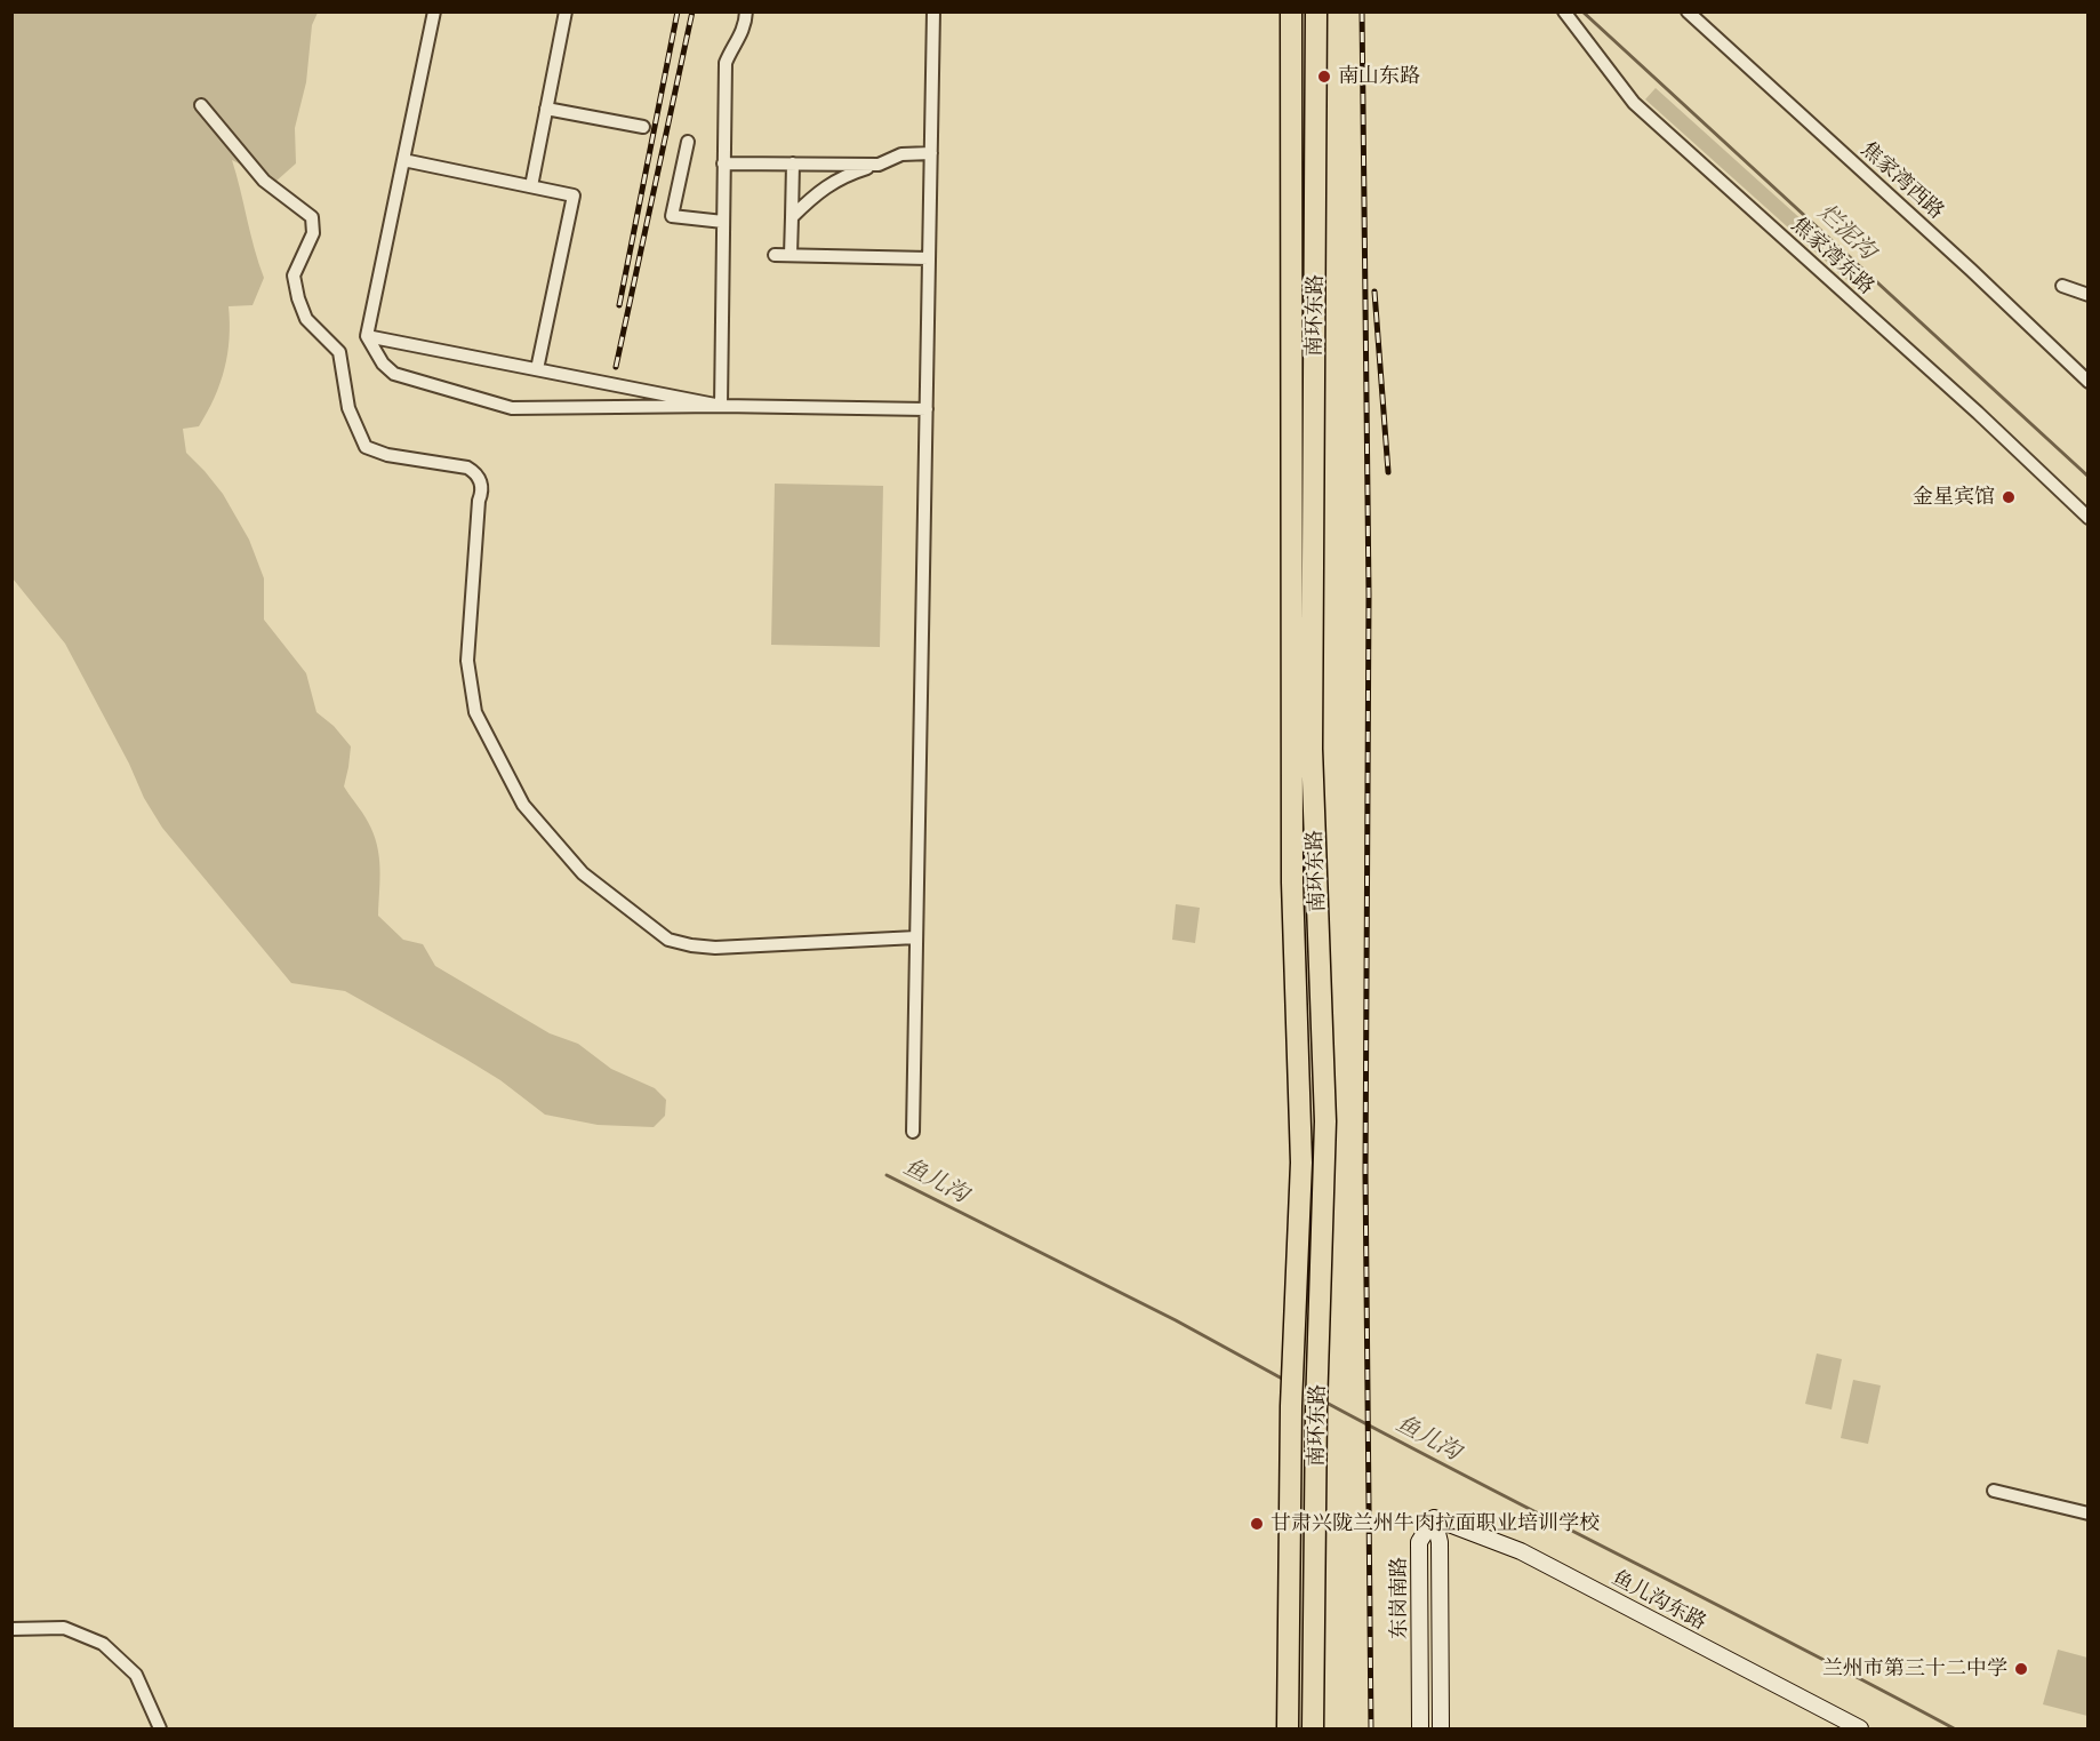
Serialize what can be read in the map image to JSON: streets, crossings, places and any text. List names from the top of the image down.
{
  "streets": {
    "highway": ["南环东路"],
    "street": [
      "焦家湾西路",
      "焦家湾东路",
      "东岗南路",
      "鱼儿沟东路"
    ]
  },
  "crossings": [
    ["东岗南路", "鱼儿沟东路"]
  ],
  "water": ["烂泥沟", "鱼儿沟"],
  "places": [
    "南山东路",
    "金星宾馆",
    "甘肃兴陇兰州牛肉拉面职业培训学校",
    "兰州市第三十二中学"
  ]
}
